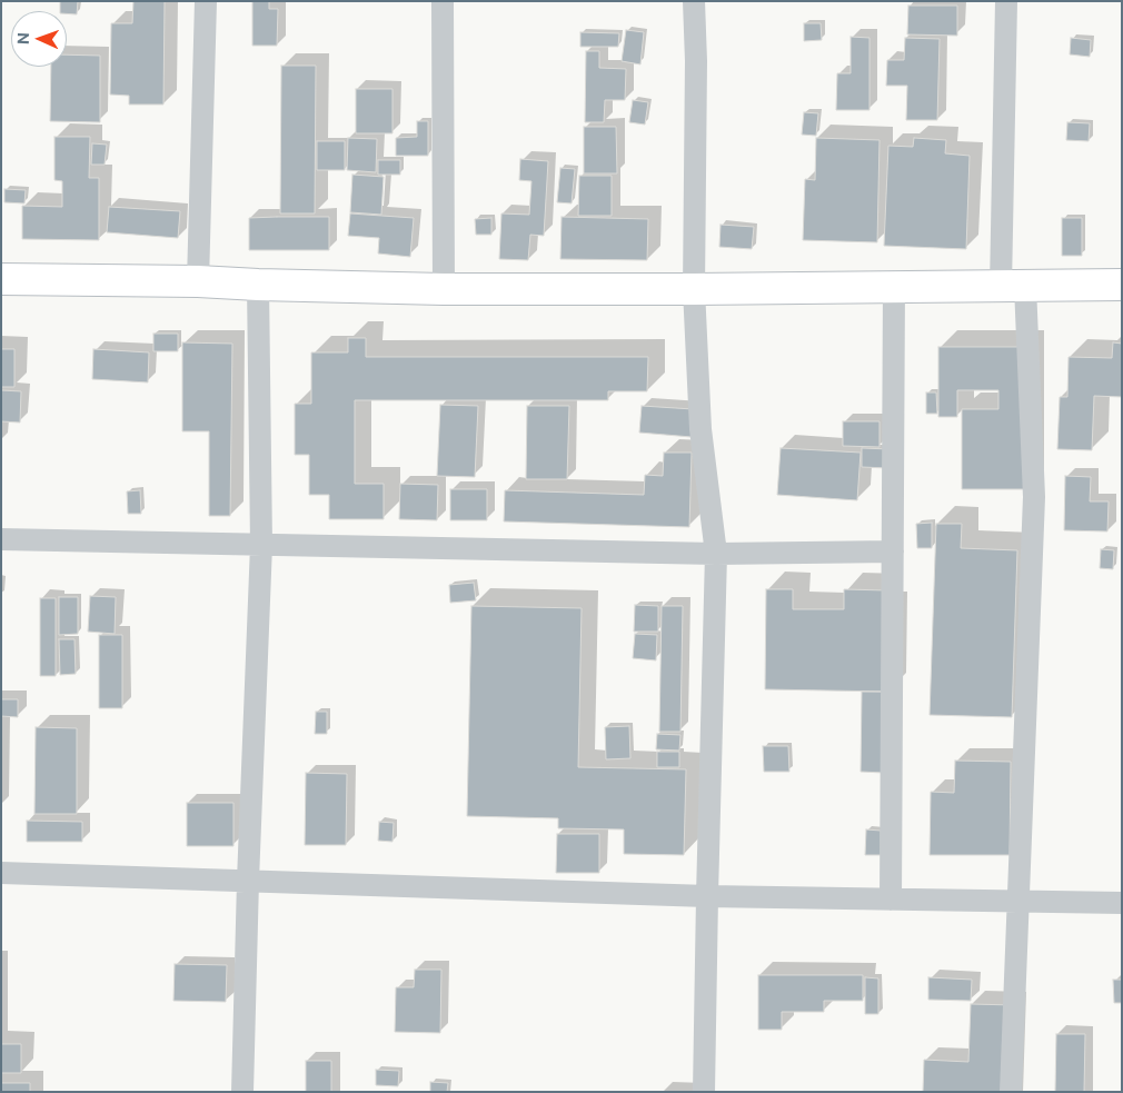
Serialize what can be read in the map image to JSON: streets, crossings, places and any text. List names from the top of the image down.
{
  "north": "left"
}
